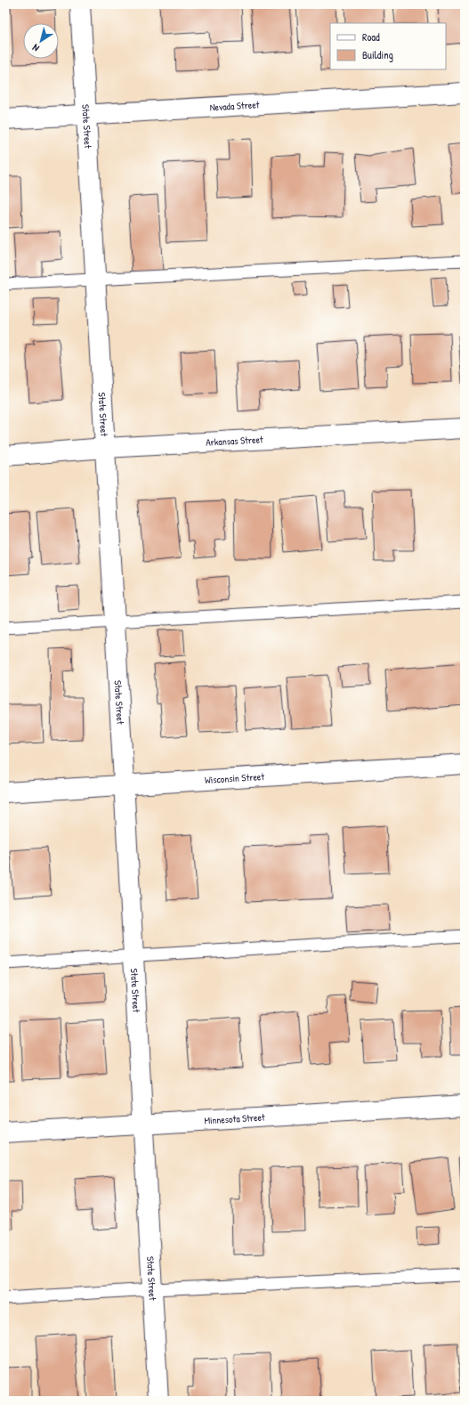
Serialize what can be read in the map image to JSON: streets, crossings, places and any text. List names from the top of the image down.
{
  "streets": {
    "street": [
      "Nevada Street",
      "State Street",
      "Arkansas Street",
      "Wisconsin Street",
      "Minnesota Street"
    ]
  },
  "crossings": [
    ["Nevada Street", "State Street"],
    ["State Street", "Arkansas Street"],
    ["State Street", "Wisconsin Street"],
    ["State Street", "Minnesota Street"]
  ],
  "legend": ["Road", "Building"],
  "north": "bottom left"
}
